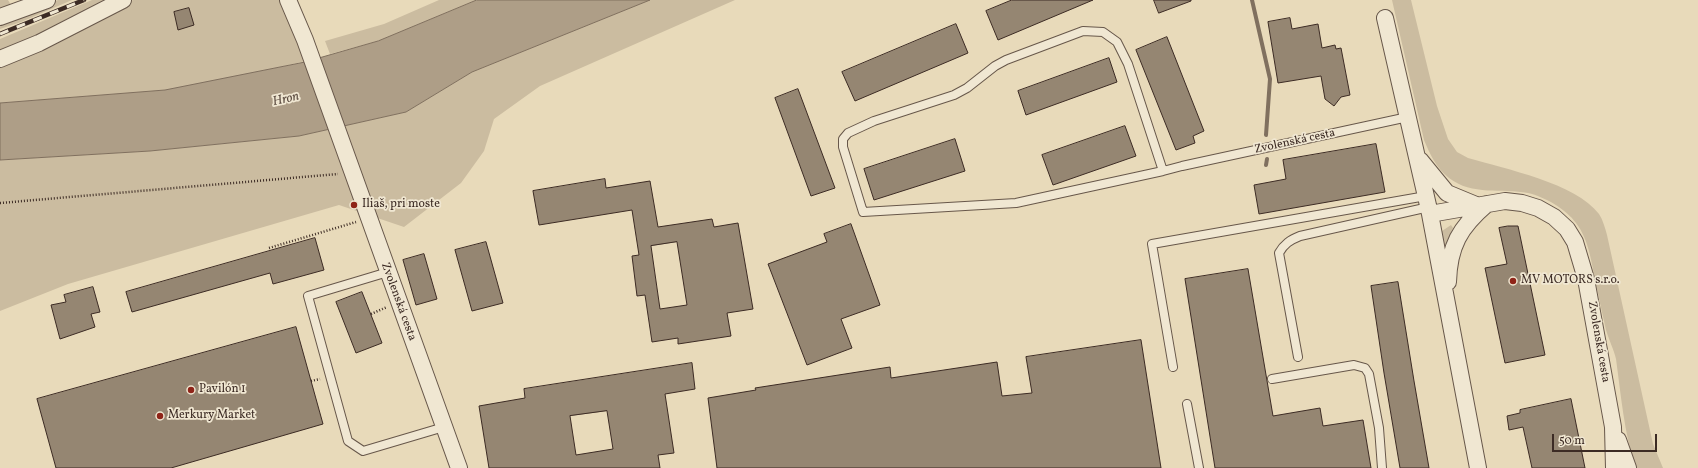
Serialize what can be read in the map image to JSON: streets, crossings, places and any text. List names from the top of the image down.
{
  "streets": {
    "street": ["Zvolenská cesta"]
  },
  "water": ["Hron"],
  "places": [
    "Iliaš, pri moste",
    "MV MOTORS s.r.o.",
    "Pavilón 1",
    "Merkury Market"
  ],
  "scale_bar": "50 m"
}
